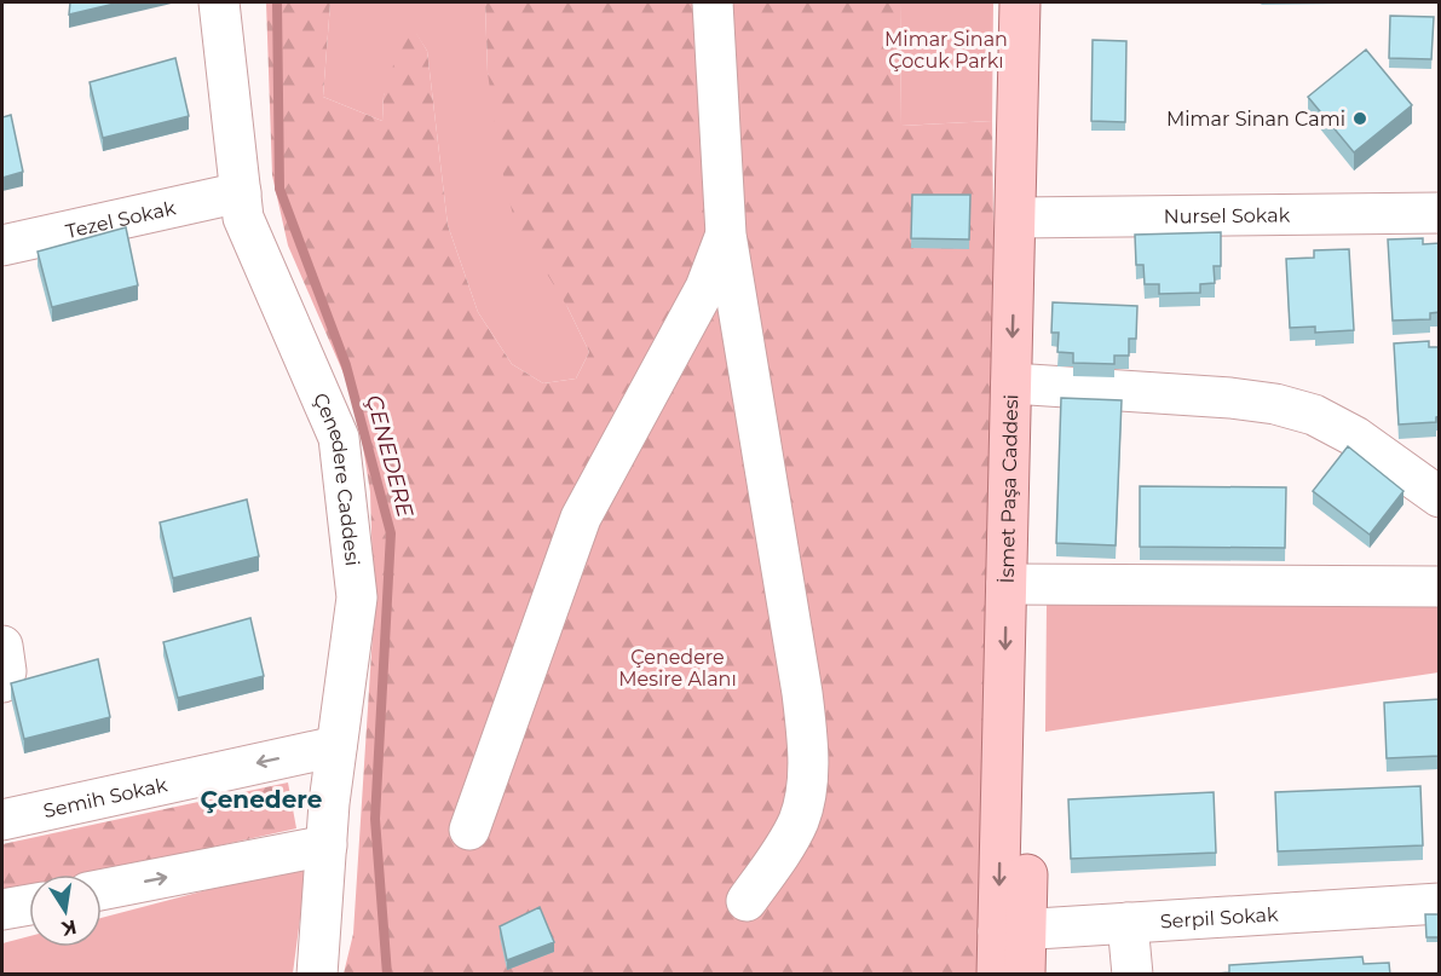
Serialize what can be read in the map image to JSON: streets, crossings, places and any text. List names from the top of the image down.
{
  "streets": {
    "main road": ["İsmet Paşa Caddesi"],
    "street": [
      "Nursel Sokak",
      "Tezel Sokak",
      "Çenedere Caddesi",
      "Semih Sokak",
      "Serpil Sokak"
    ]
  },
  "crossings": [
    ["Nursel Sokak", "İsmet Paşa Caddesi"],
    ["Tezel Sokak", "Çenedere Caddesi"],
    ["Çenedere Caddesi", "Semih Sokak"],
    ["İsmet Paşa Caddesi", "Serpil Sokak"]
  ],
  "districts": ["Çenedere"],
  "water": ["ÇENEDERE"],
  "parks": ["Mimar Sinan Çocuk Parkı", "Çenedere Mesire Alanı"],
  "places": ["Mimar Sinan Cami"],
  "north": "bottom"
}
